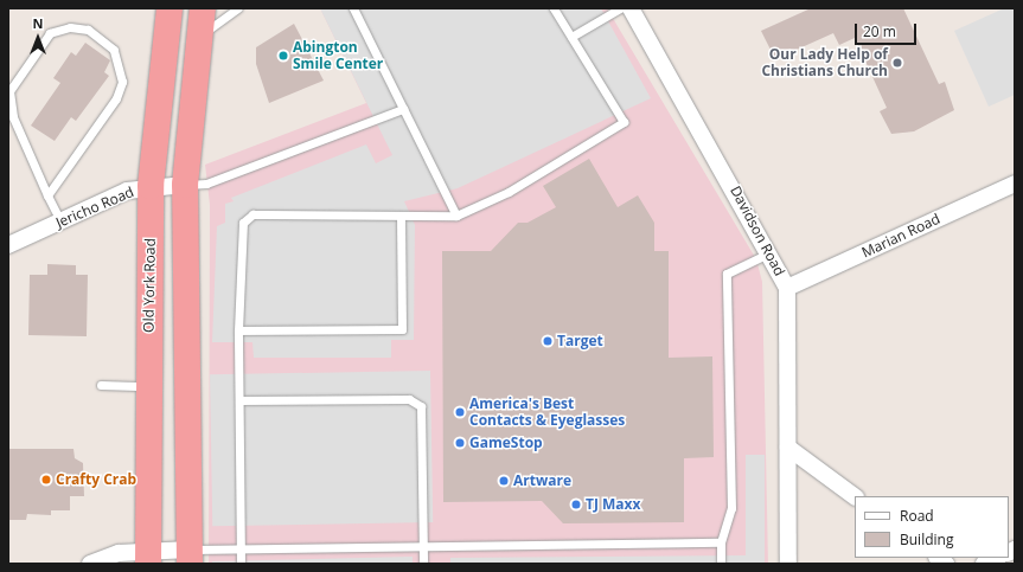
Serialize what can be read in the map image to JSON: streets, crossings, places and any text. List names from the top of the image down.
{
  "streets": {
    "highway": ["Old York Road"],
    "street": ["Jericho Road", "Davidson Road", "Marian Road"]
  },
  "crossings": [
    ["Jericho Road", "Old York Road"],
    ["Davidson Road", "Marian Road"]
  ],
  "places": [
    "Abington Smile Center",
    "Our Lady Help of Christians Church",
    "Target",
    "America's Best Contacts & Eyeglasses",
    "GameStop",
    "Crafty Crab",
    "Artware",
    "TJ Maxx"
  ],
  "legend": ["Road", "Building"],
  "scale_bar": "20 m",
  "north": "top"
}
